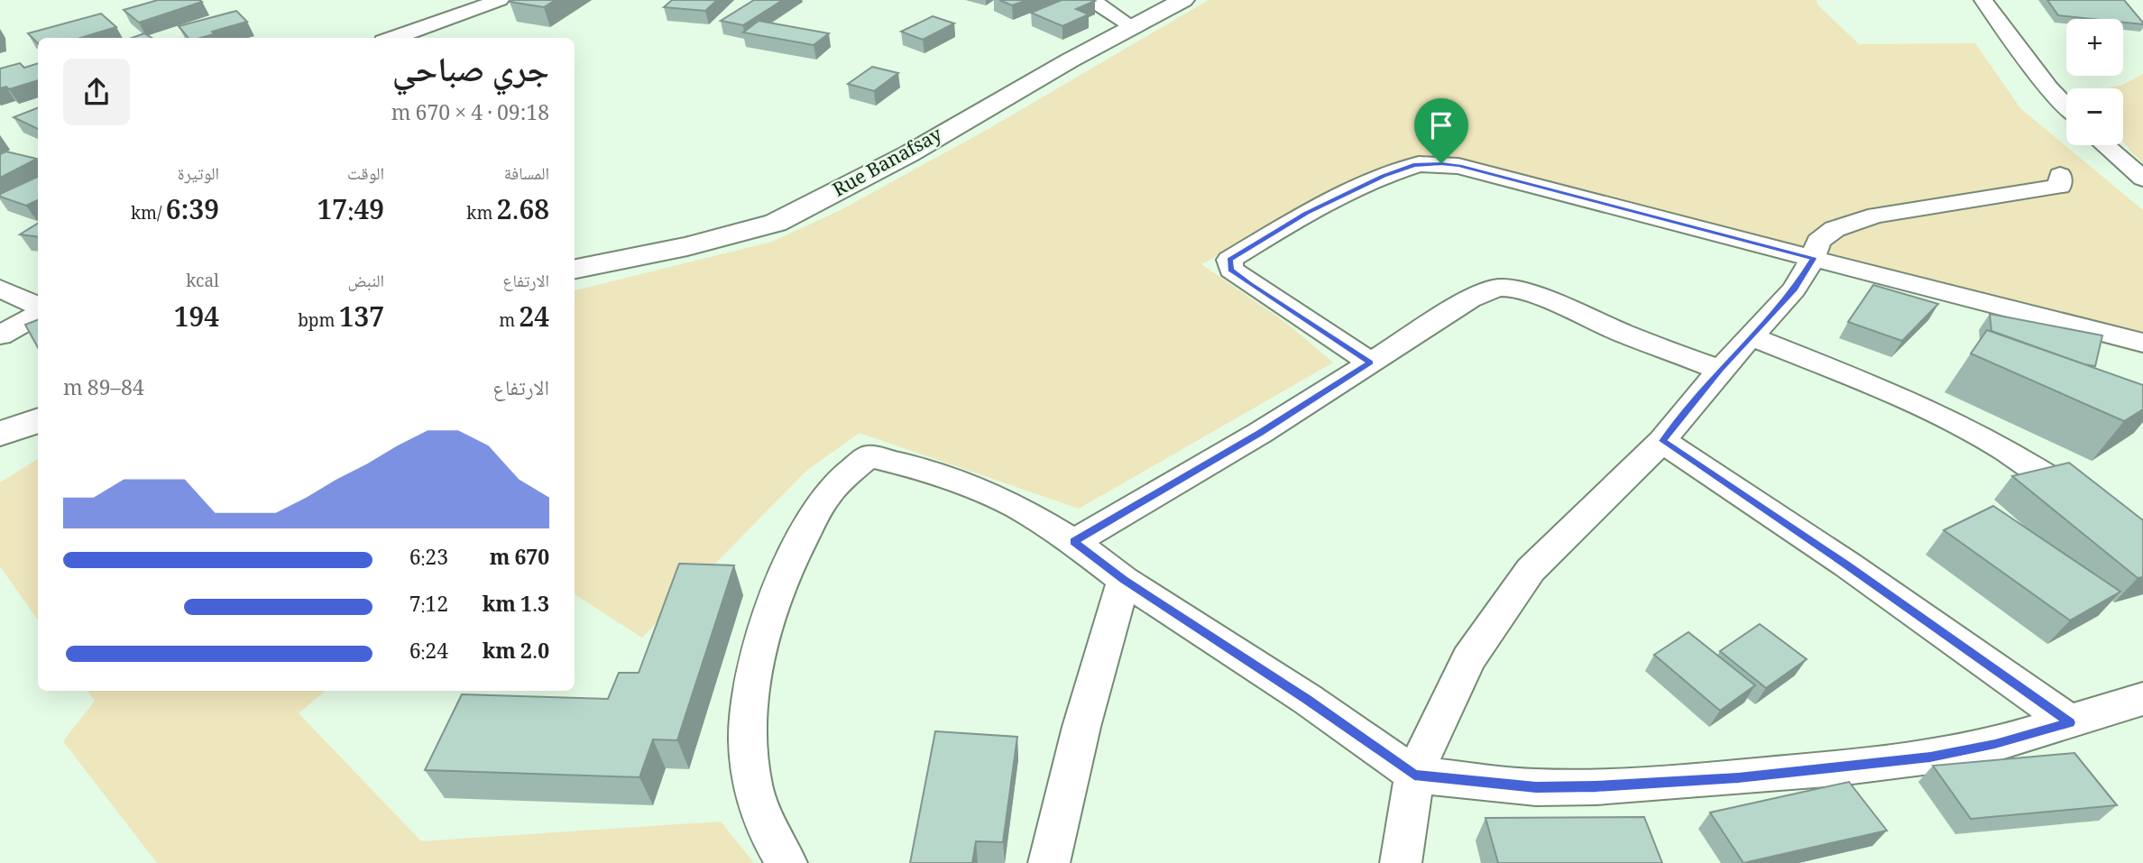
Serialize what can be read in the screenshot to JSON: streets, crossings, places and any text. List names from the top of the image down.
{
  "streets": {
    "main road": ["Rue Banafsay"]
  },
  "page": {
    "map_buttons": ["+", "−"],
    "heading": ["جري صباحي", "09:18 · 4 × 670 m"],
    "stats": [
      ["المسافة", "2.68 km"],
      ["الوقت", "17:49"],
      ["الوتيرة", "6:39 /km"],
      ["الارتفاع", "24 m"],
      ["النبض", "137 bpm"],
      ["kcal", "194"]
    ],
    "chart": ["الارتفاع", "84–89 m"],
    "list": [
      {
        "name": "670 m",
        "note": "6:23"
      },
      {
        "name": "1.3 km",
        "note": "7:12"
      },
      {
        "name": "2.0 km",
        "note": "6:24"
      }
    ]
  }
}
